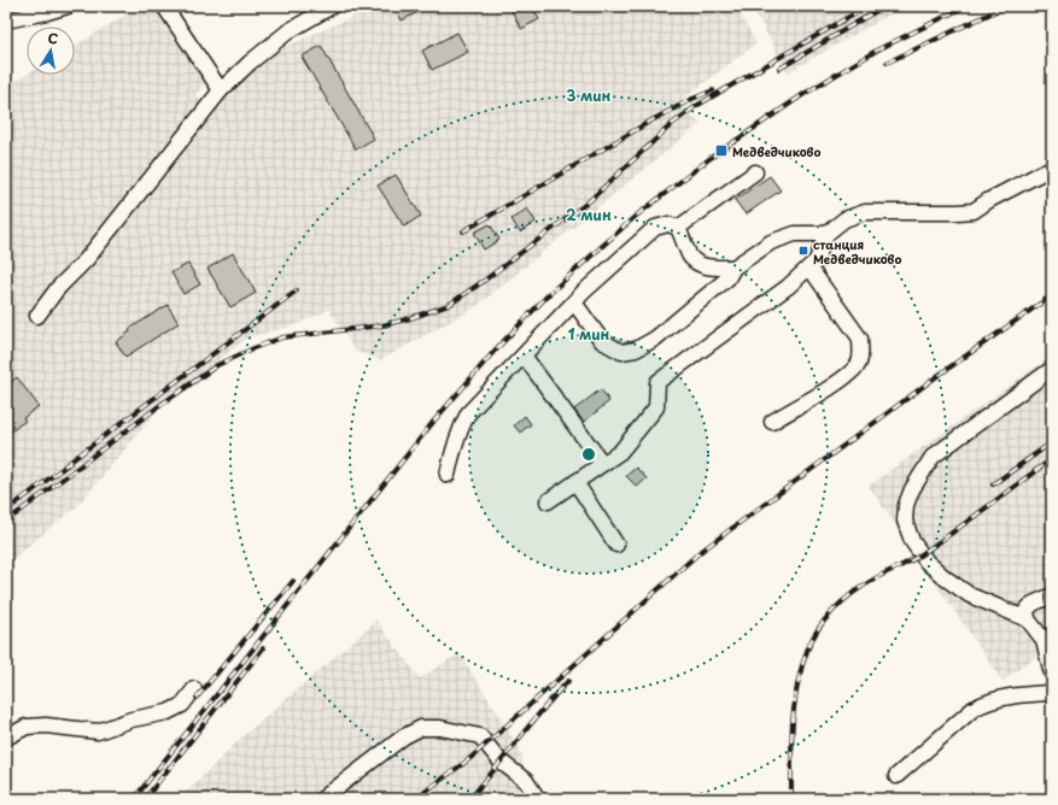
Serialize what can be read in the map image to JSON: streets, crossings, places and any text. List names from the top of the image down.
{
  "places": {
    "transit": ["Медведчиково", "станция Медведчиково"]
  },
  "north": "top",
  "rings": ["3 мин", "2 мин", "1 мин"]
}
